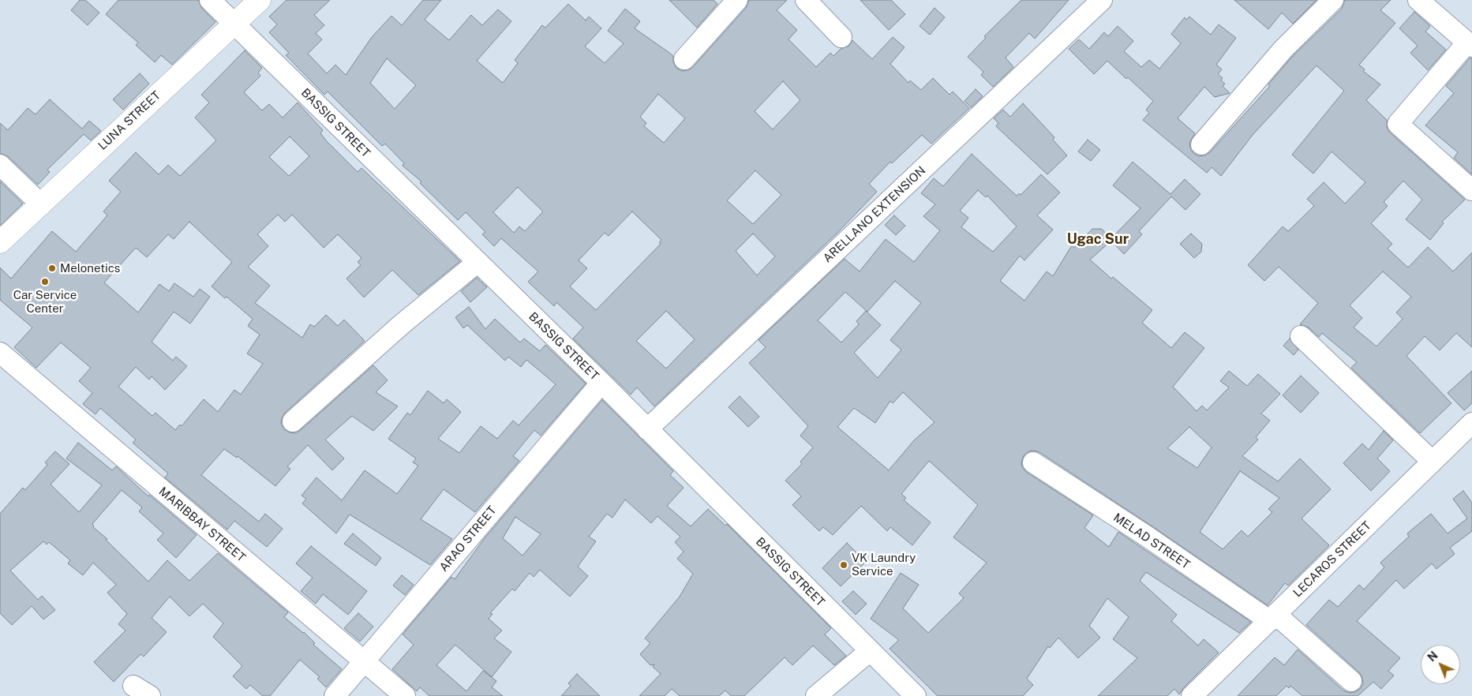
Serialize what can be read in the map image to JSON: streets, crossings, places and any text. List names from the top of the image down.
{
  "streets": {
    "main road": ["LUNA STREET"],
    "street": [
      "BASSIG STREET",
      "ARELLANO EXTENSION",
      "MARIBBAY STREET",
      "ARAO STREET",
      "MELAD STREET",
      "LECAROS STREET"
    ]
  },
  "crossings": [
    ["LUNA STREET", "BASSIG STREET"],
    ["BASSIG STREET", "ARELLANO EXTENSION"],
    ["BASSIG STREET", "ARAO STREET"],
    ["MARIBBAY STREET", "ARAO STREET"],
    ["MELAD STREET", "LECAROS STREET"]
  ],
  "districts": ["Ugac Sur"],
  "places": ["Melonetics", "Car Service Center", "VK Laundry Service"],
  "north": "top left"
}
